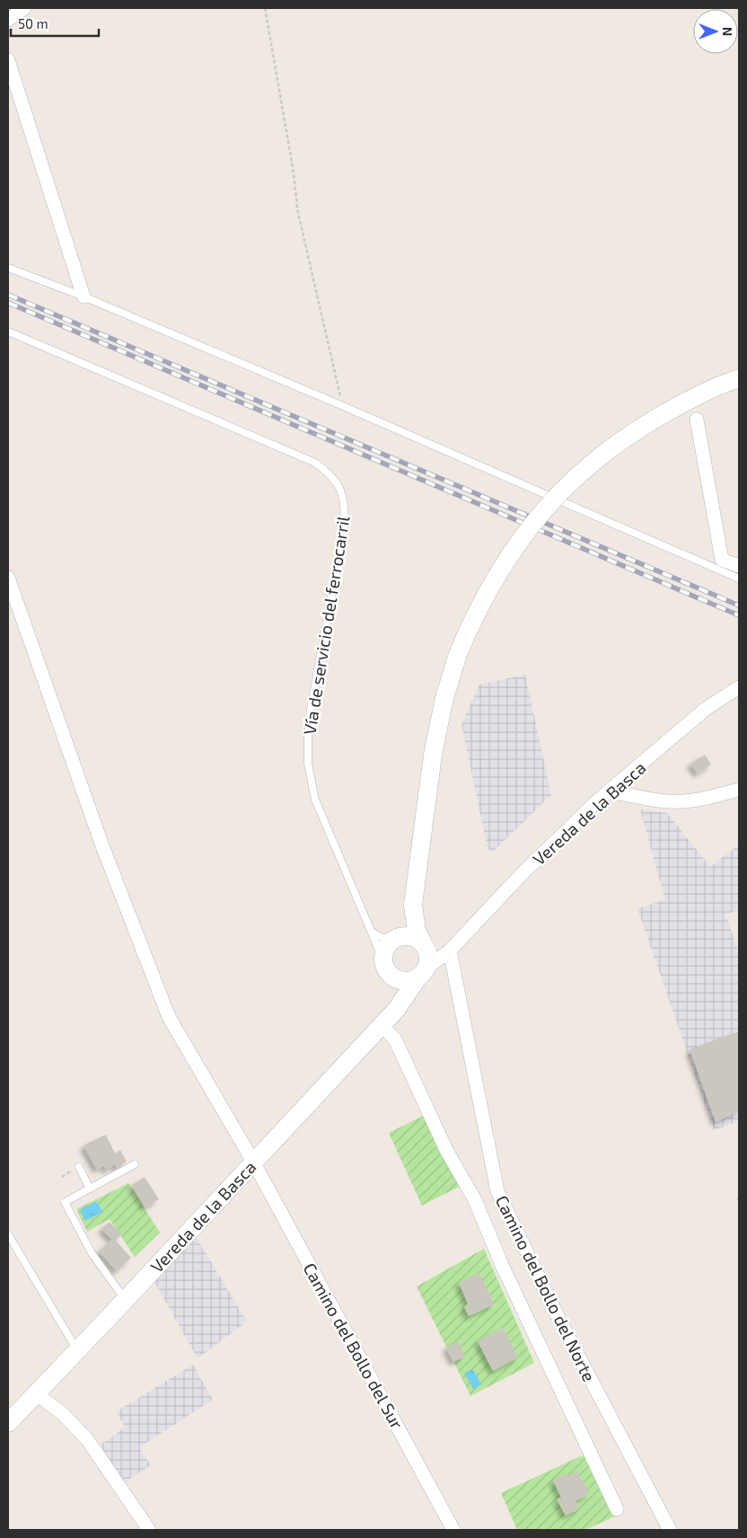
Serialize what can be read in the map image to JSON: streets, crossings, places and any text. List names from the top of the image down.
{
  "streets": {
    "street": ["Vereda de la Basca", "Camino del Bollo del Norte", "Camino del Bollo del Sur"],
    "lane": ["Vía de servicio del ferrocarril"]
  },
  "crossings": [
    ["Vía de servicio del ferrocarril", "Vereda de la Basca"],
    ["Vereda de la Basca", "Camino del Bollo del Norte"],
    ["Vereda de la Basca", "Camino del Bollo del Sur"]
  ],
  "scale_bar": "50 m",
  "north": "right"
}
